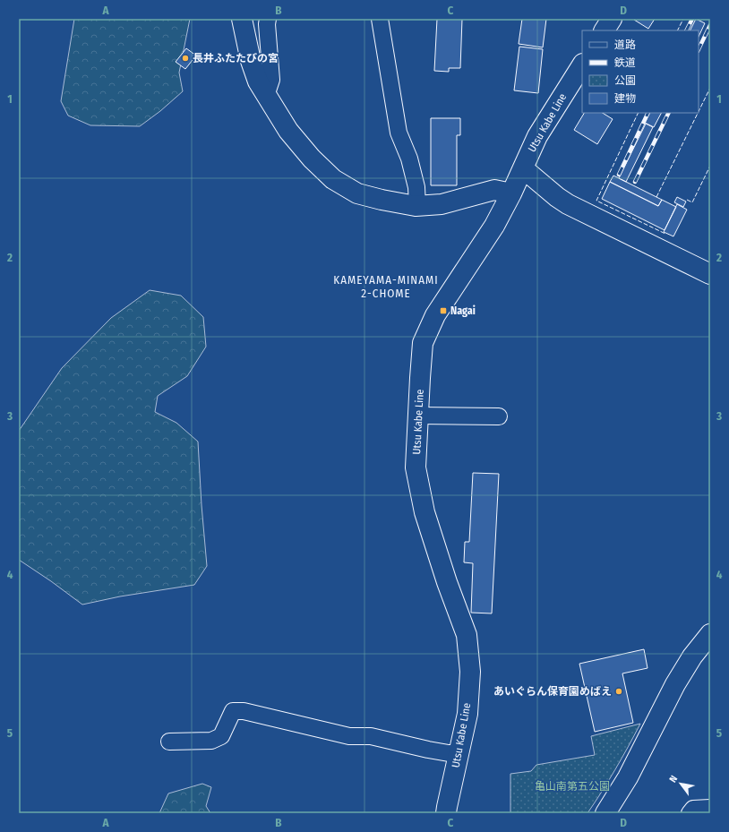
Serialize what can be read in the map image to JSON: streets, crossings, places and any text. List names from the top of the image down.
{
  "streets": {
    "main road": ["Utsu Kabe Line"]
  },
  "districts": ["KAMEYAMA-MINAMI 2-CHOME"],
  "parks": ["亀山南第五公園"],
  "places": {
    "other": ["長井ふたたびの宮", "あいぐらん保育園めばえ"],
    "transit": ["Nagai"]
  },
  "legend": [
    "道路",
    "鉄道",
    "公園",
    "建物"
  ],
  "north": "top left",
  "grid": {
    "columns": [
      "A",
      "B",
      "C",
      "D"
    ],
    "rows": [
      "1",
      "2",
      "3",
      "4",
      "5"
    ]
  }
}
